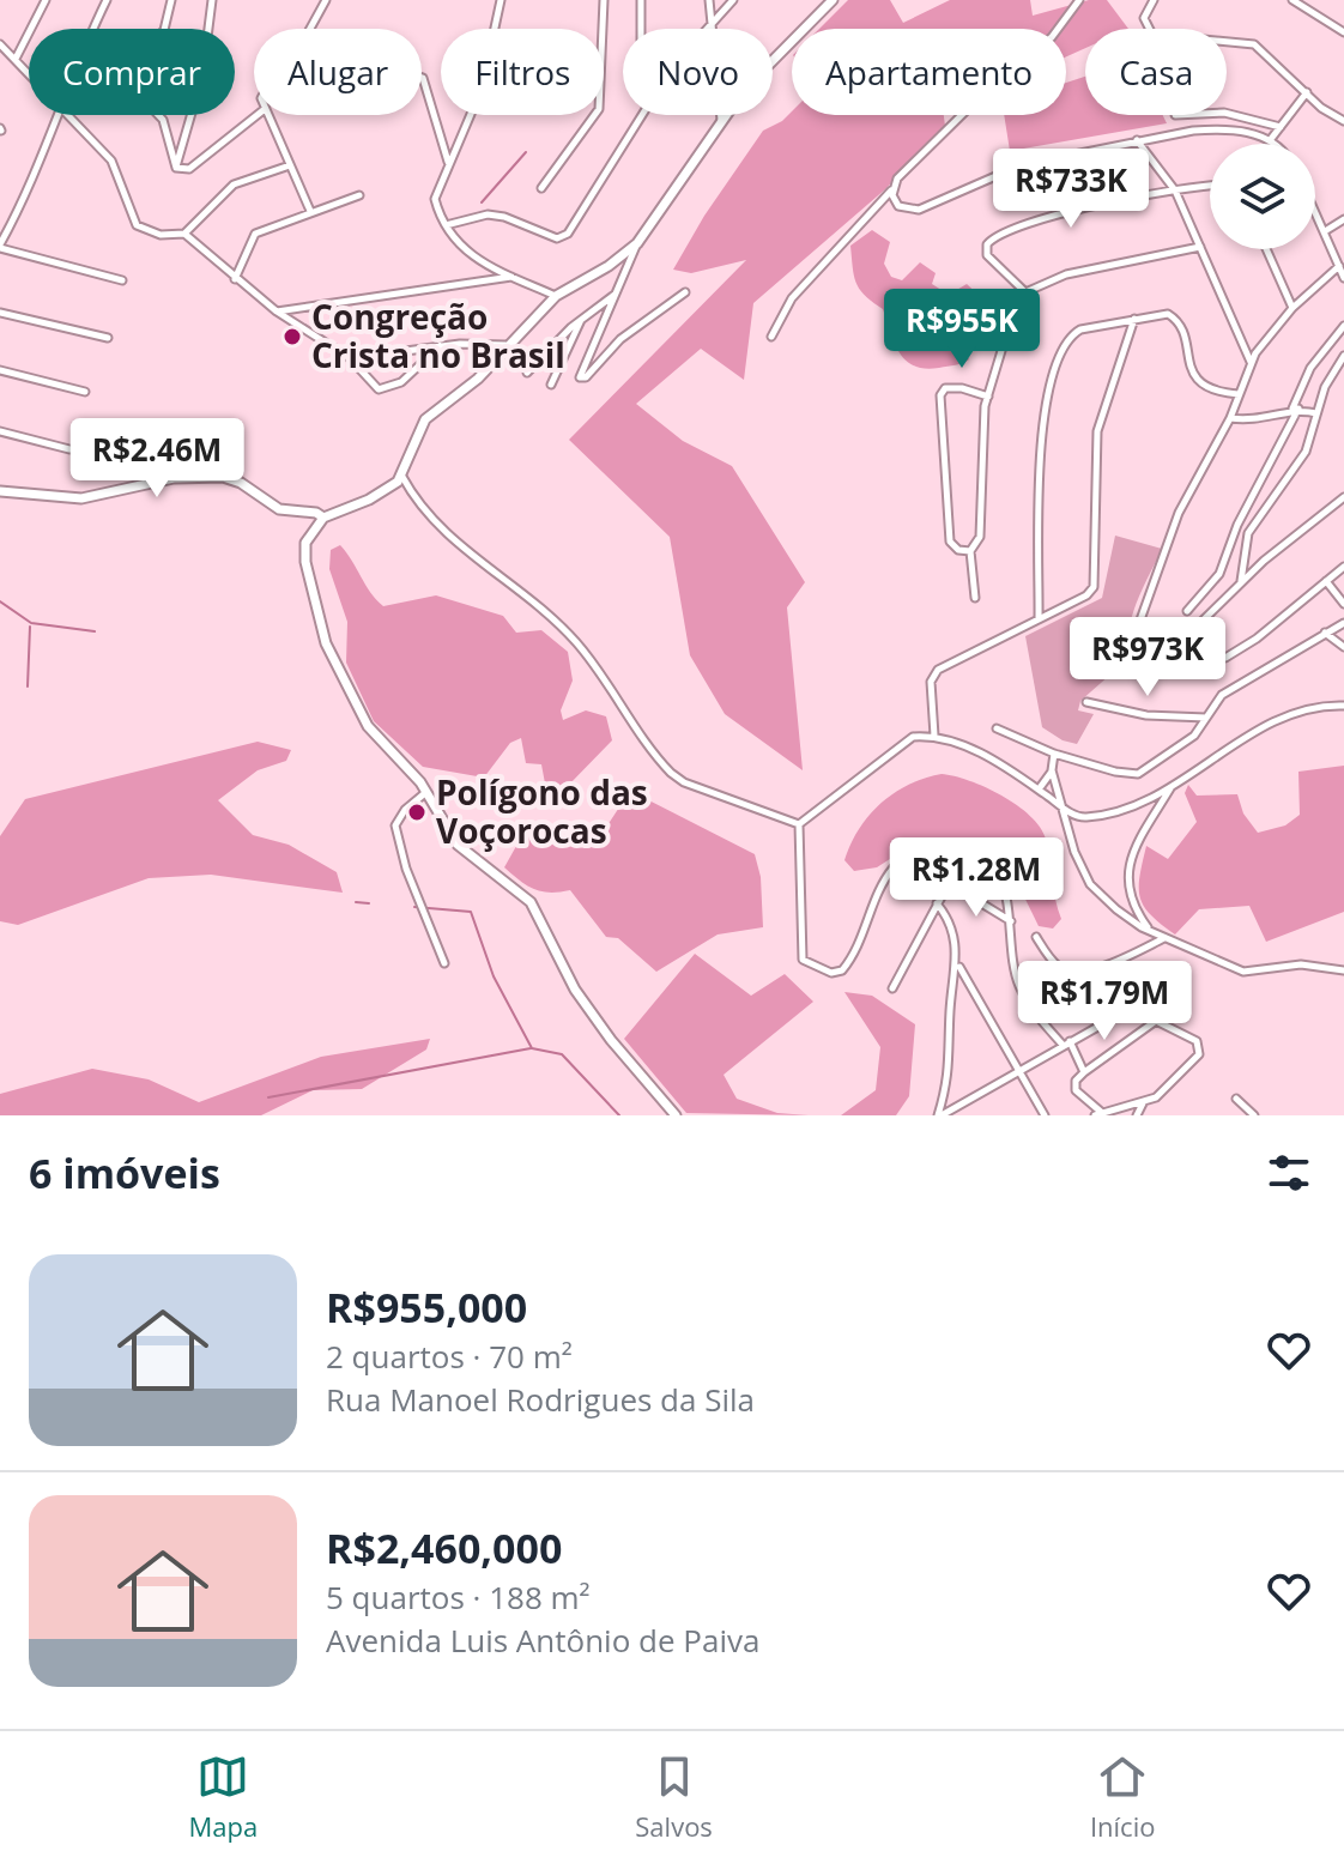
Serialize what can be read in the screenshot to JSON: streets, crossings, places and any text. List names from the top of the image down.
{
  "places": ["Congreção Crista no Brasil", "Polígono das Voçorocas"],
  "page": {
    "chip": [
      "Comprar",
      "Alugar",
      "Filtros",
      "Novo",
      "Apartamento",
      "Casa"
    ],
    "price": [
      "R$733K",
      "R$955K",
      "R$2.46M",
      "R$973K",
      "R$1.28M",
      "R$1.79M"
    ],
    "heading": "6 imóveis",
    "list": [
      {
        "name": "R$955,000",
        "note": "2 quartos · 70 m² · Rua Manoel Rodrigues da Sila"
      },
      {
        "name": "R$2,460,000",
        "note": "5 quartos · 188 m² · Avenida Luis Antônio de Paiva"
      }
    ],
    "tabs": ["Mapa", "Salvos", "Início"]
  }
}
